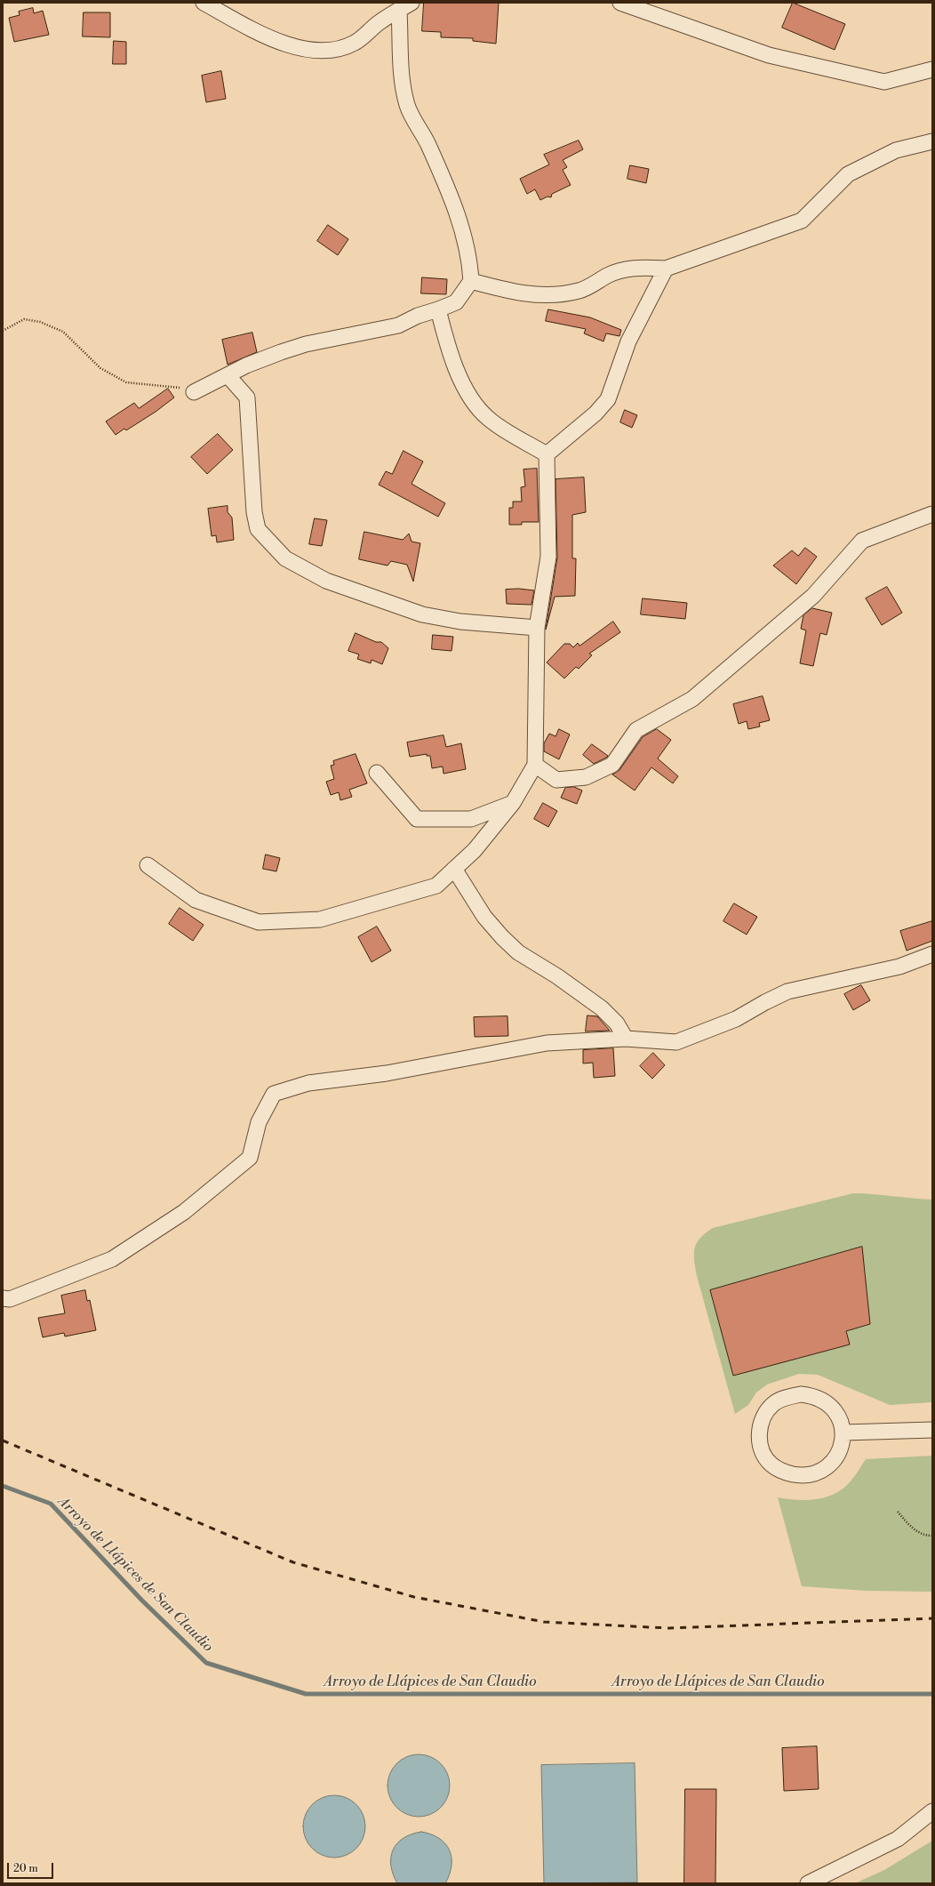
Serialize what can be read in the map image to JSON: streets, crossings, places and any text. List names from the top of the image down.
{
  "water": ["Arroyo de Llápices de San Claudio"],
  "scale_bar": "20 m"
}
